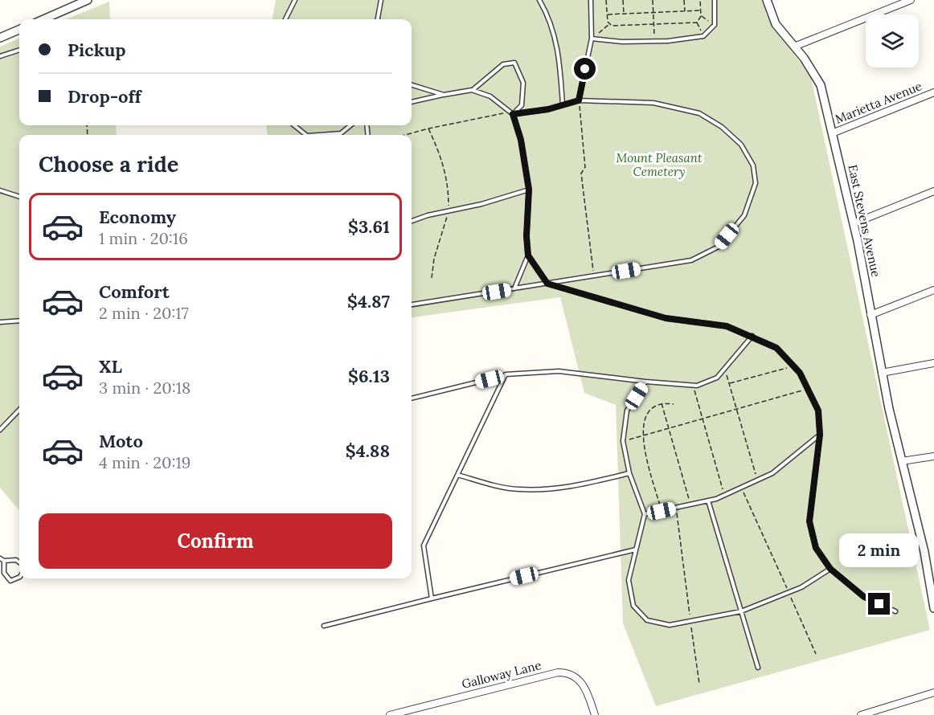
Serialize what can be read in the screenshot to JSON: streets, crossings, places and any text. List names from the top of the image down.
{
  "streets": {
    "street": ["Marietta Avenue", "East Stevens Avenue", "Galloway Lane"]
  },
  "crossings": [
    ["Marietta Avenue", "East Stevens Avenue"]
  ],
  "parks": ["Mount Pleasant Cemetery"],
  "page": {
    "banner": ["Pickup", "Drop-off"],
    "heading": "Choose a ride",
    "list": [
      {
        "name": "Economy",
        "note": "1 min · 20:16",
        "value": "$3.61"
      },
      {
        "name": "Comfort",
        "note": "2 min · 20:17",
        "value": "$4.87"
      },
      {
        "name": "XL",
        "note": "3 min · 20:18",
        "value": "$6.13"
      },
      {
        "name": "Moto",
        "note": "4 min · 20:19",
        "value": "$4.88"
      }
    ],
    "buttons": "Confirm",
    "bubble": "2 min"
  }
}
